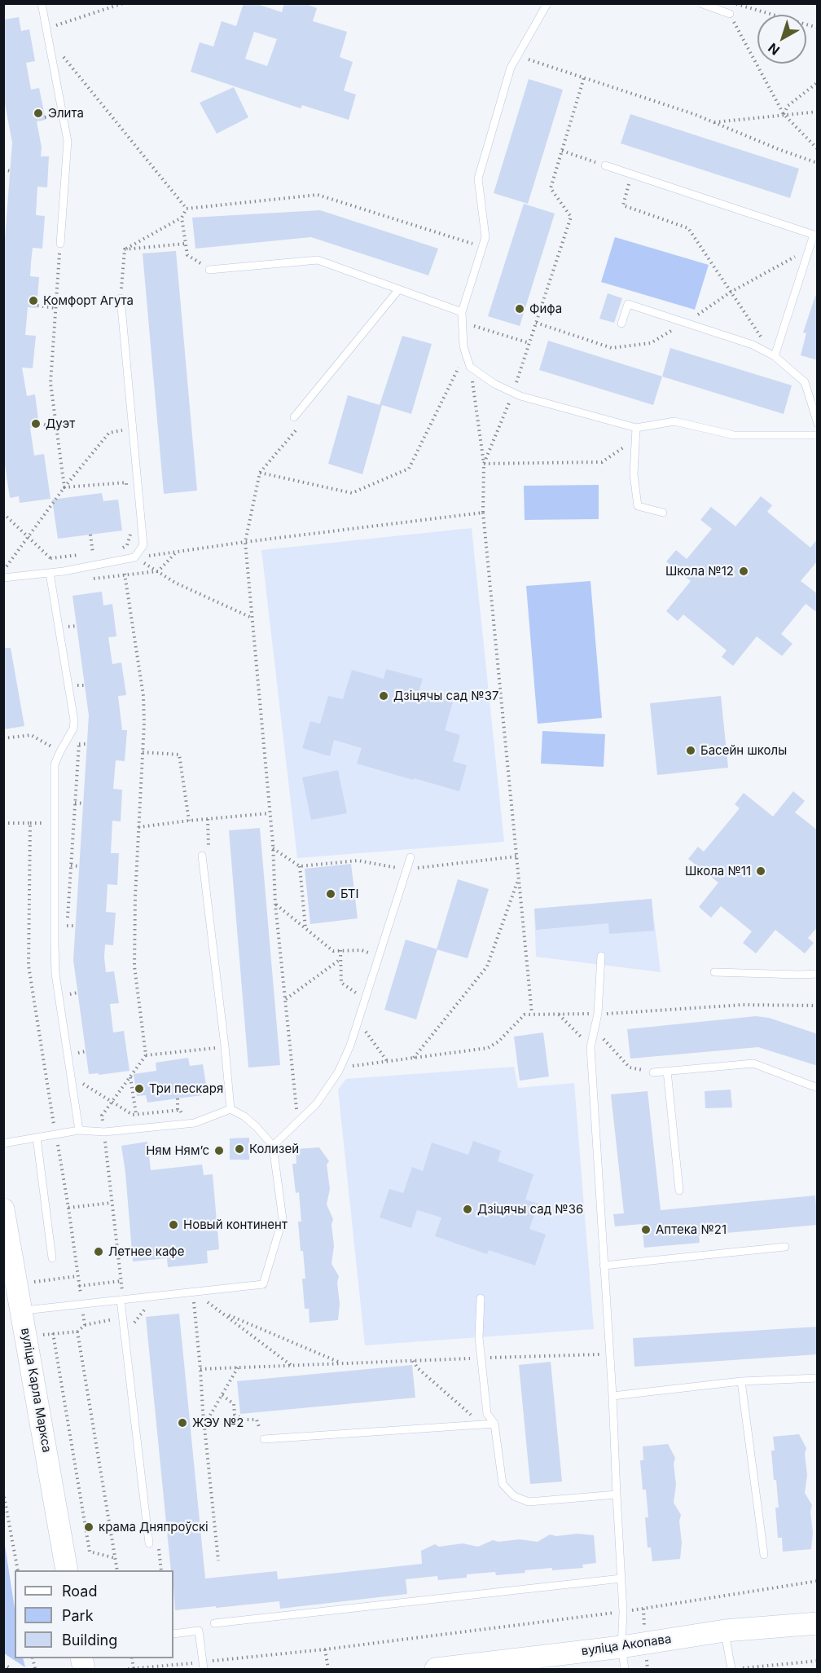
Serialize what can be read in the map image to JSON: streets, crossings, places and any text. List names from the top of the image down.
{
  "streets": {
    "main road": ["вуліца Карла Маркса", "вуліца Акопава"]
  },
  "places": [
    "Элита",
    "Комфорт Агута",
    "Фифа",
    "Дуэт",
    "Школа №12",
    "Дзіцячы сад №37",
    "Басейн школы",
    "Школа №11",
    "БТІ",
    "Три пескаря",
    "Колизей",
    "Ням Нямʼс",
    "Дзіцячы сад №36",
    "Новый континент",
    "Аптека №21",
    "Летнее кафе",
    "ЖЭУ №2",
    "крама Дняпроўскі"
  ],
  "legend": ["Road", "Park", "Building"],
  "north": "bottom left"
}
